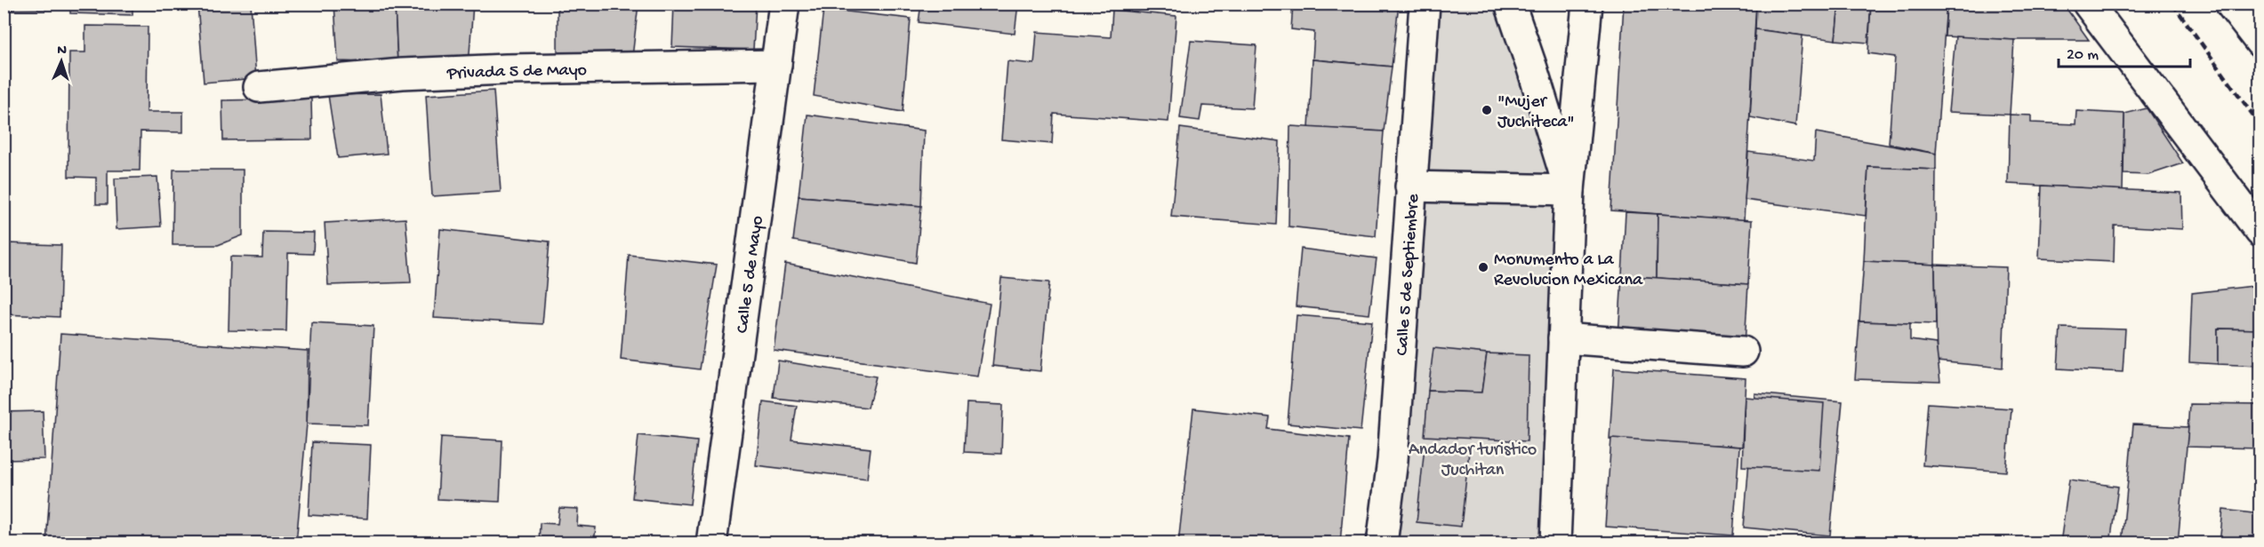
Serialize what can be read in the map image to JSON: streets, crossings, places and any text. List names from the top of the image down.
{
  "streets": {
    "street": ["Privada 5 de Mayo", "Calle 5 de Mayo", "Calle 5 de Septiembre"]
  },
  "crossings": [
    ["Privada 5 de Mayo", "Calle 5 de Mayo"]
  ],
  "parks": ["Andador turistico Juchitan"],
  "places": ["\"Mujer Juchiteca\"", "Monumento a La Revolucion Mexicana"],
  "scale_bar": "20 m",
  "north": "top"
}
